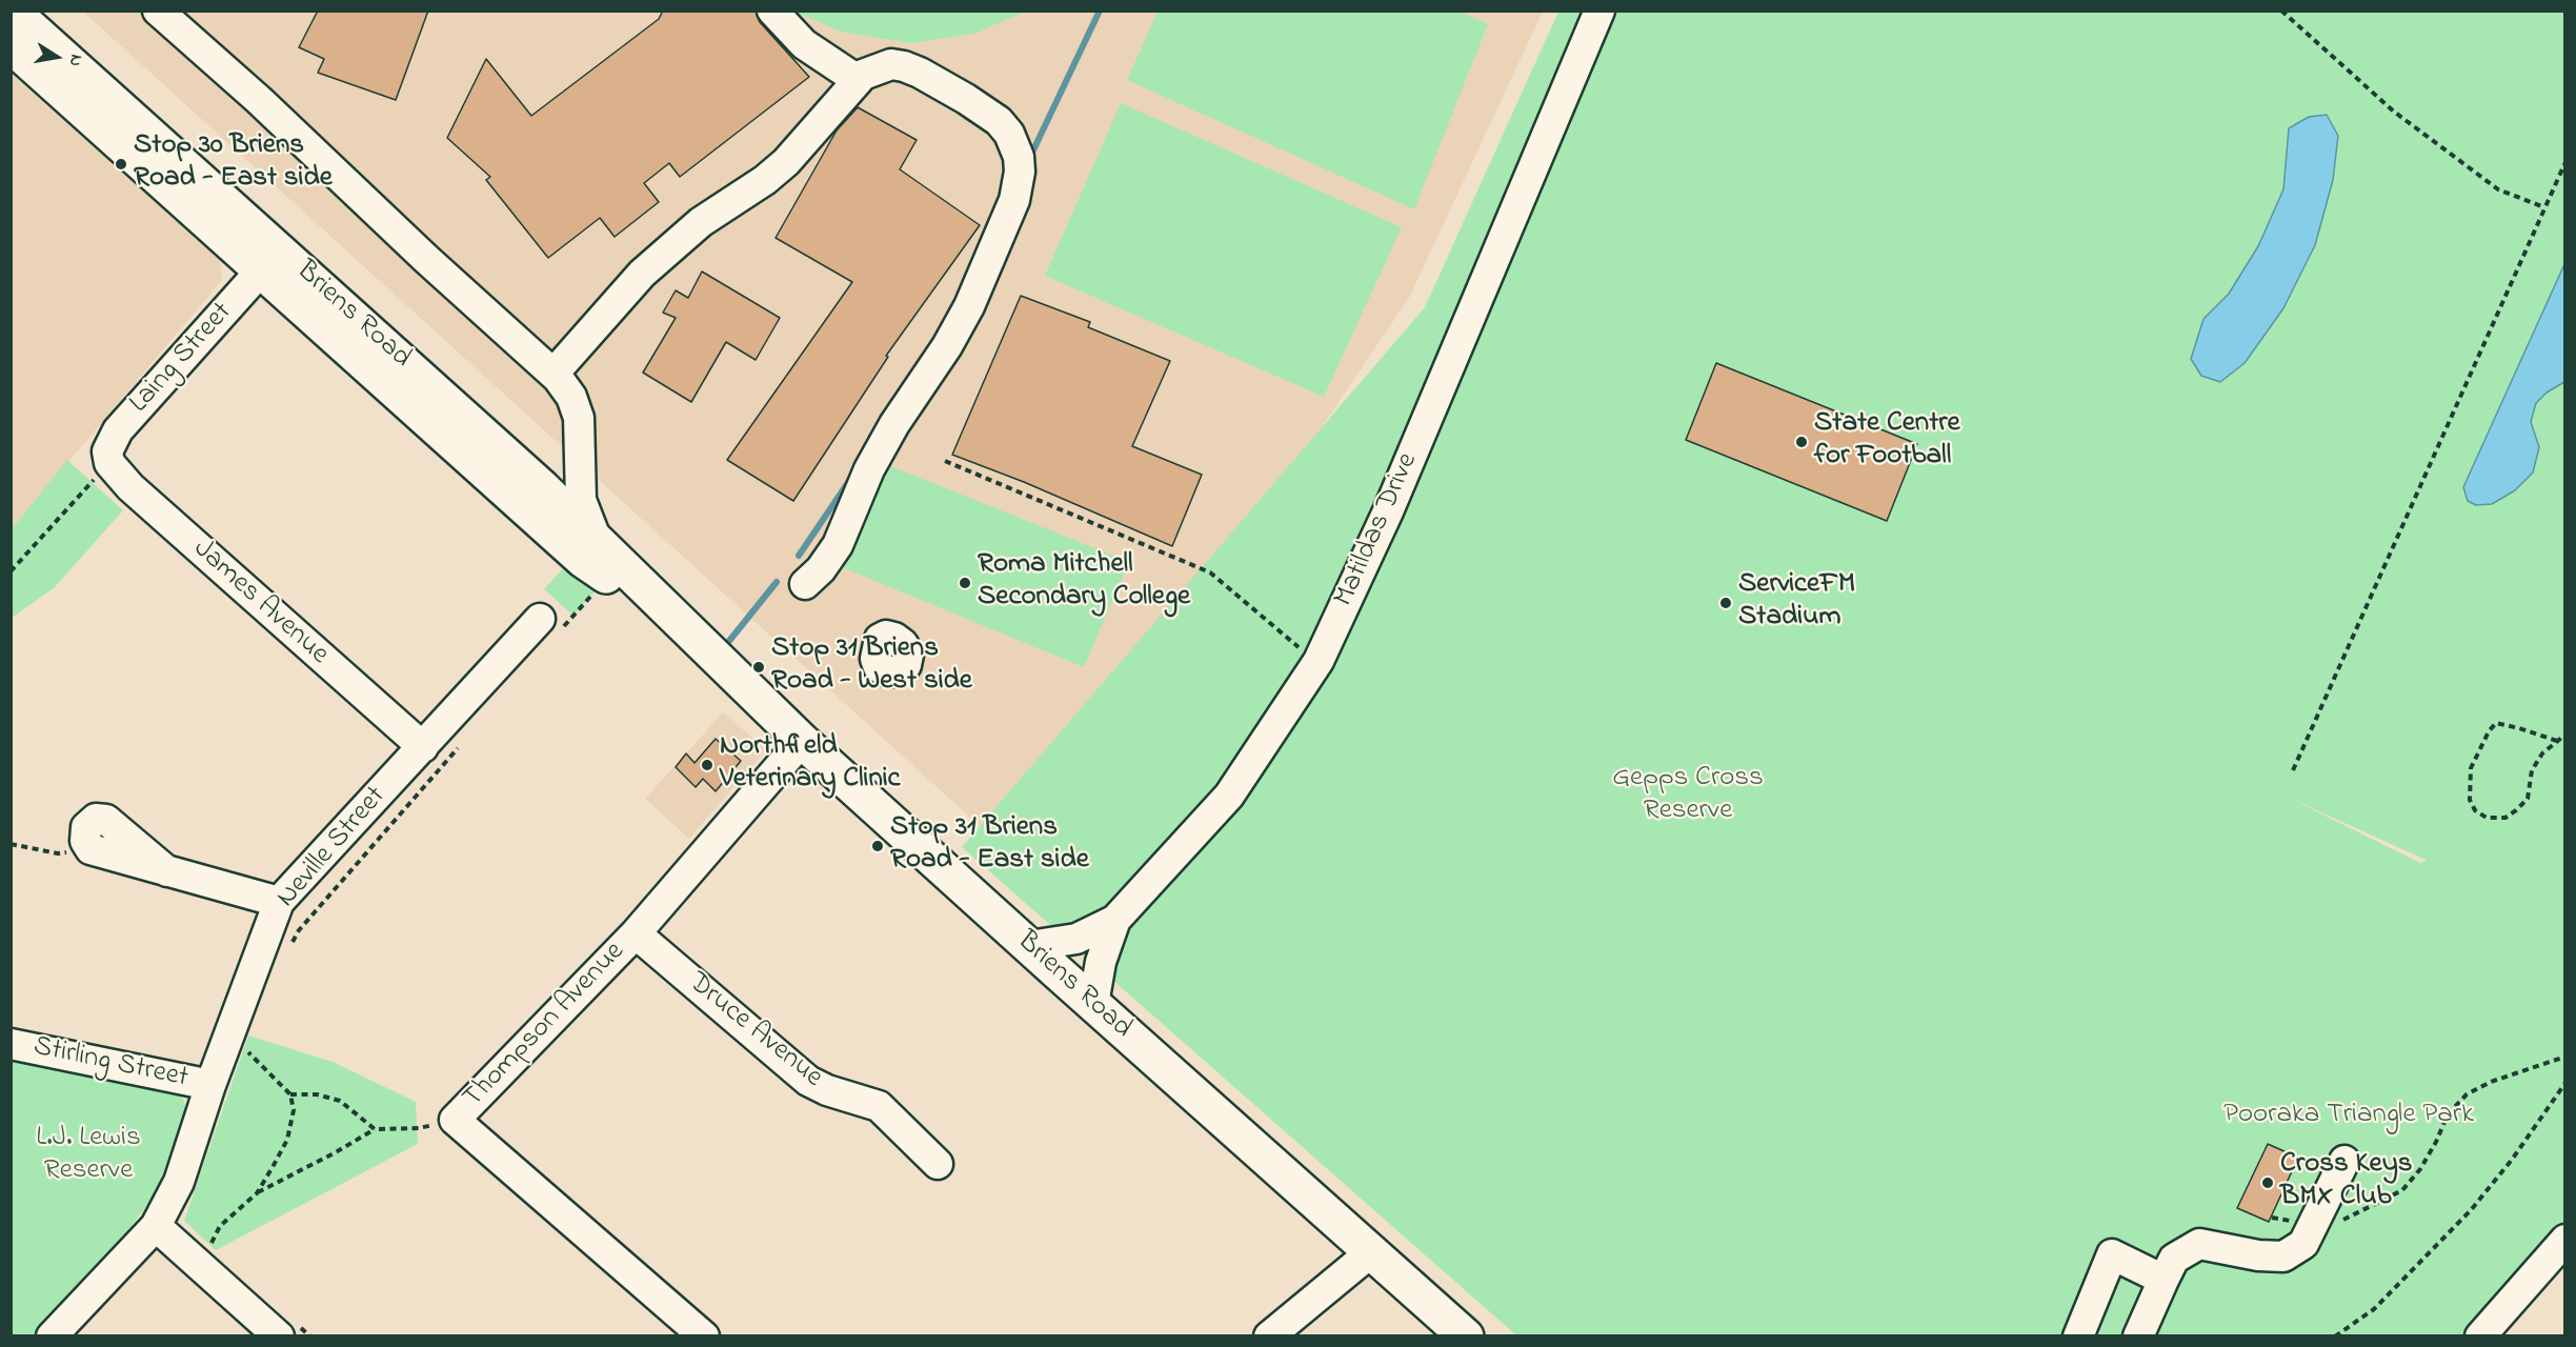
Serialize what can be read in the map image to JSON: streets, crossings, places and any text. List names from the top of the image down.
{
  "streets": {
    "main road": ["Briens Road"],
    "street": [
      "Laing Street",
      "Matildas Drive",
      "James Avenue",
      "Neville Street",
      "Thompson Avenue",
      "Druce Avenue",
      "Stirling Street"
    ]
  },
  "crossings": [
    ["Briens Road", "Laing Street"],
    ["Briens Road", "Matildas Drive"],
    ["Briens Road", "Thompson Avenue"],
    ["Laing Street", "James Avenue"],
    ["James Avenue", "Neville Street"],
    ["Neville Street", "Stirling Street"],
    ["Thompson Avenue", "Druce Avenue"]
  ],
  "parks": ["Gepps Cross Reserve", "Pooraka Triangle Park", "L.J. Lewis Reserve"],
  "places": [
    "Stop 30 Briens Road - East side",
    "State Centre for Football",
    "Roma Mitchell Secondary College",
    "ServiceFM Stadium",
    "Stop 31 Briens Road - West side",
    "Northfield Veterinary Clinic",
    "Stop 31 Briens Road - East side",
    "Cross Keys BMX Club"
  ],
  "north": "right"
}
